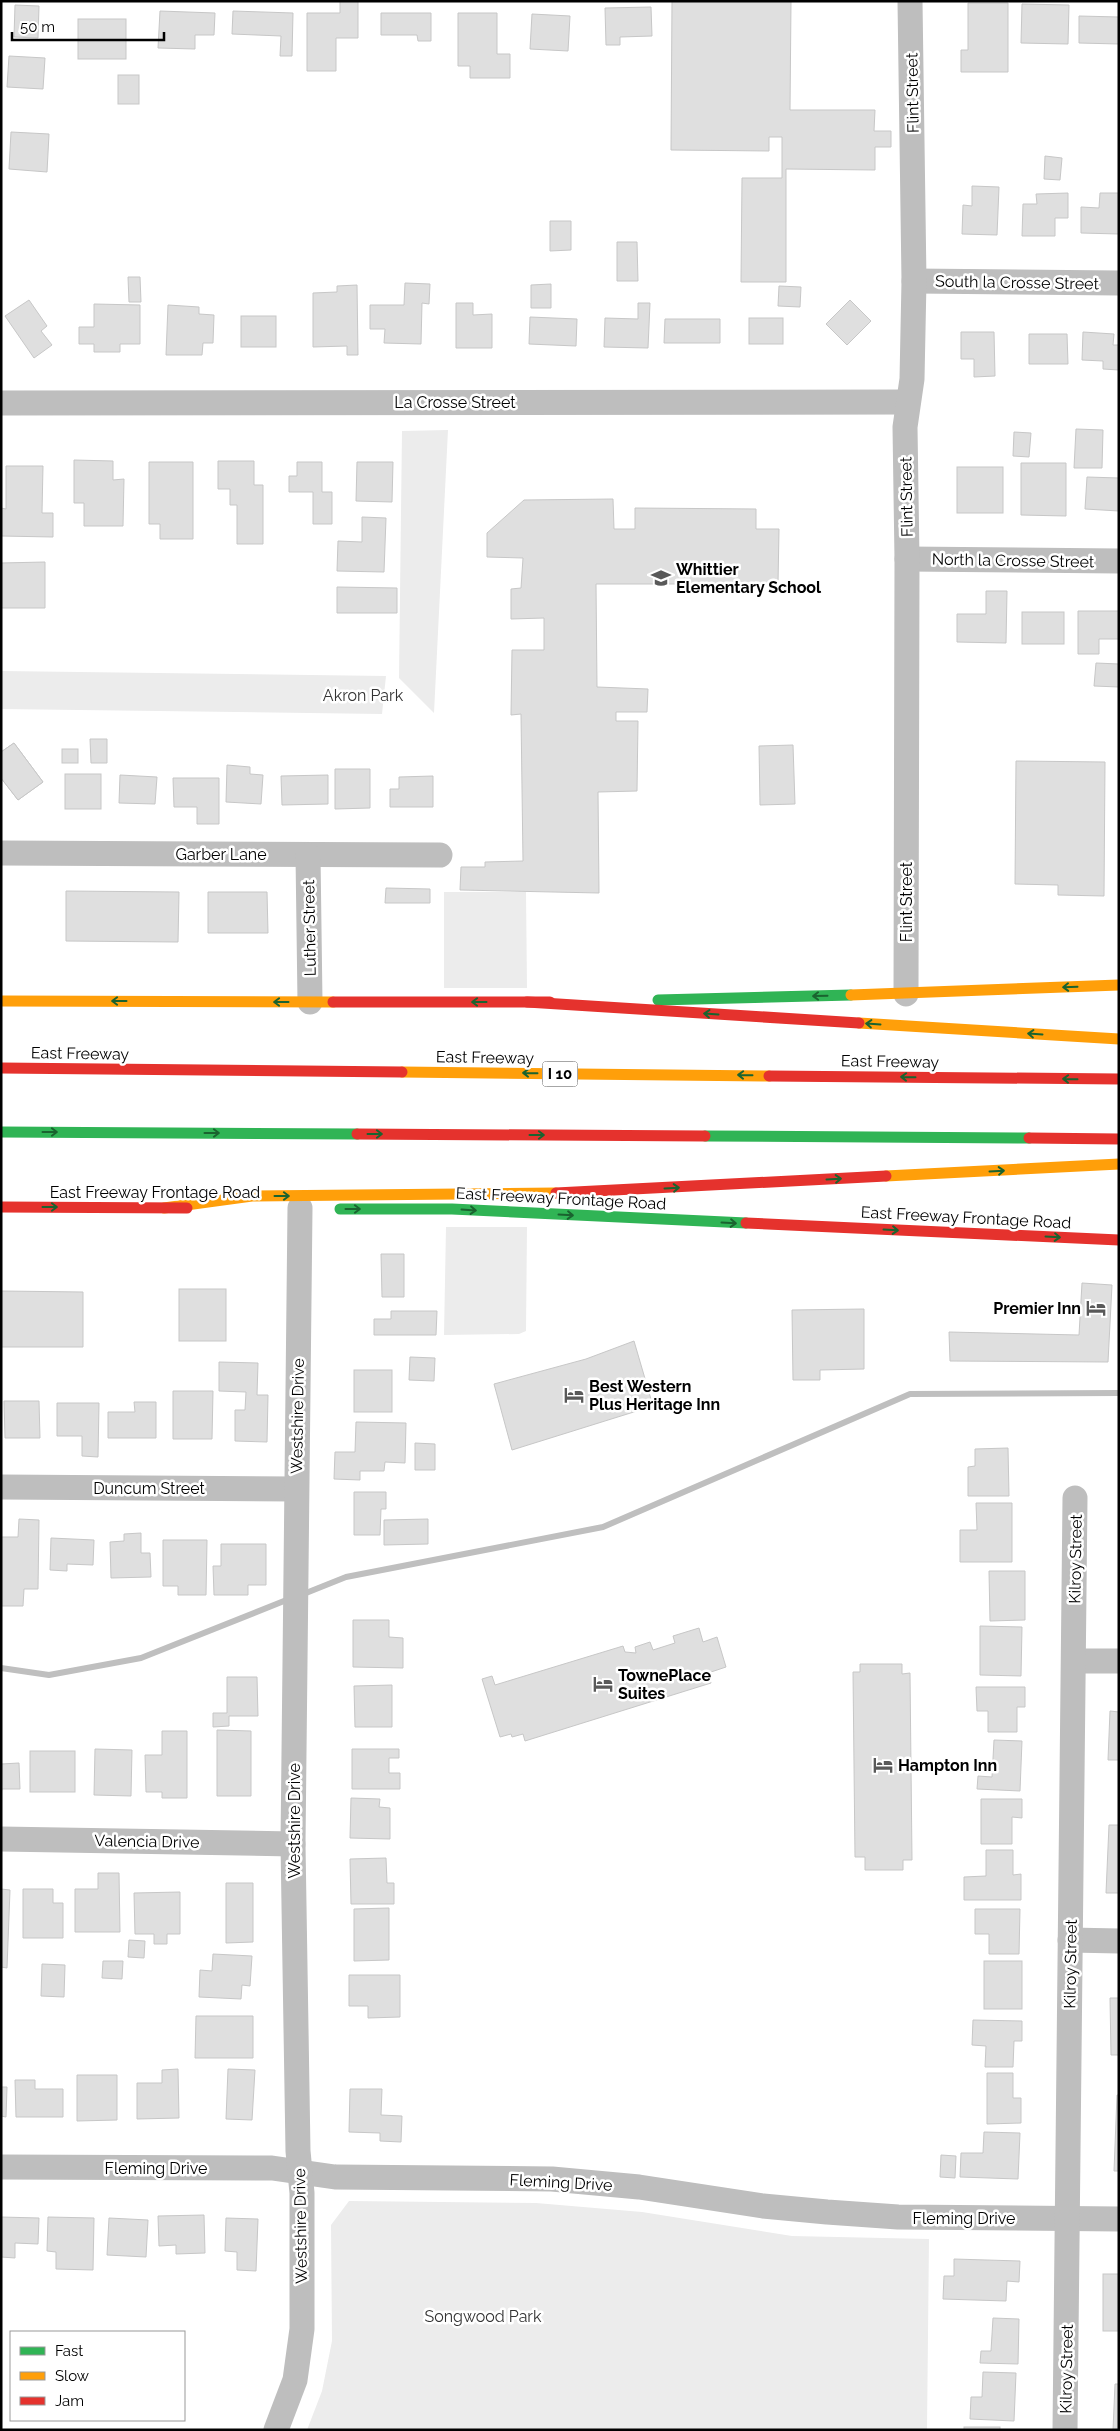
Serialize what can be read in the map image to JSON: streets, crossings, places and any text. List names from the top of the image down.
{
  "streets": {
    "main road": ["East Freeway", "I 10", "East Freeway Frontage Road"],
    "street": [
      "Flint Street",
      "South la Crosse Street",
      "La Crosse Street",
      "North la Crosse Street",
      "Garber Lane",
      "Luther Street",
      "Westshire Drive",
      "Duncum Street",
      "Kilroy Street",
      "Valencia Drive",
      "Fleming Drive"
    ]
  },
  "crossings": [
    ["Flint Street", "South la Crosse Street"],
    ["Flint Street", "La Crosse Street"],
    ["Flint Street", "North la Crosse Street"],
    ["Garber Lane", "Luther Street"],
    ["Westshire Drive", "Duncum Street"],
    ["Westshire Drive", "Valencia Drive"],
    ["Westshire Drive", "Fleming Drive"],
    ["Kilroy Street", "Fleming Drive"]
  ],
  "parks": ["Akron Park", "Songwood Park"],
  "places": {
    "school or university": ["Whittier Elementary School"],
    "hotel": [
      "Premier Inn",
      "Best Western Plus Heritage Inn",
      "TownePlace Suites",
      "Hampton Inn"
    ]
  },
  "legend": ["Fast", "Slow", "Jam"],
  "scale_bar": "50 m"
}
